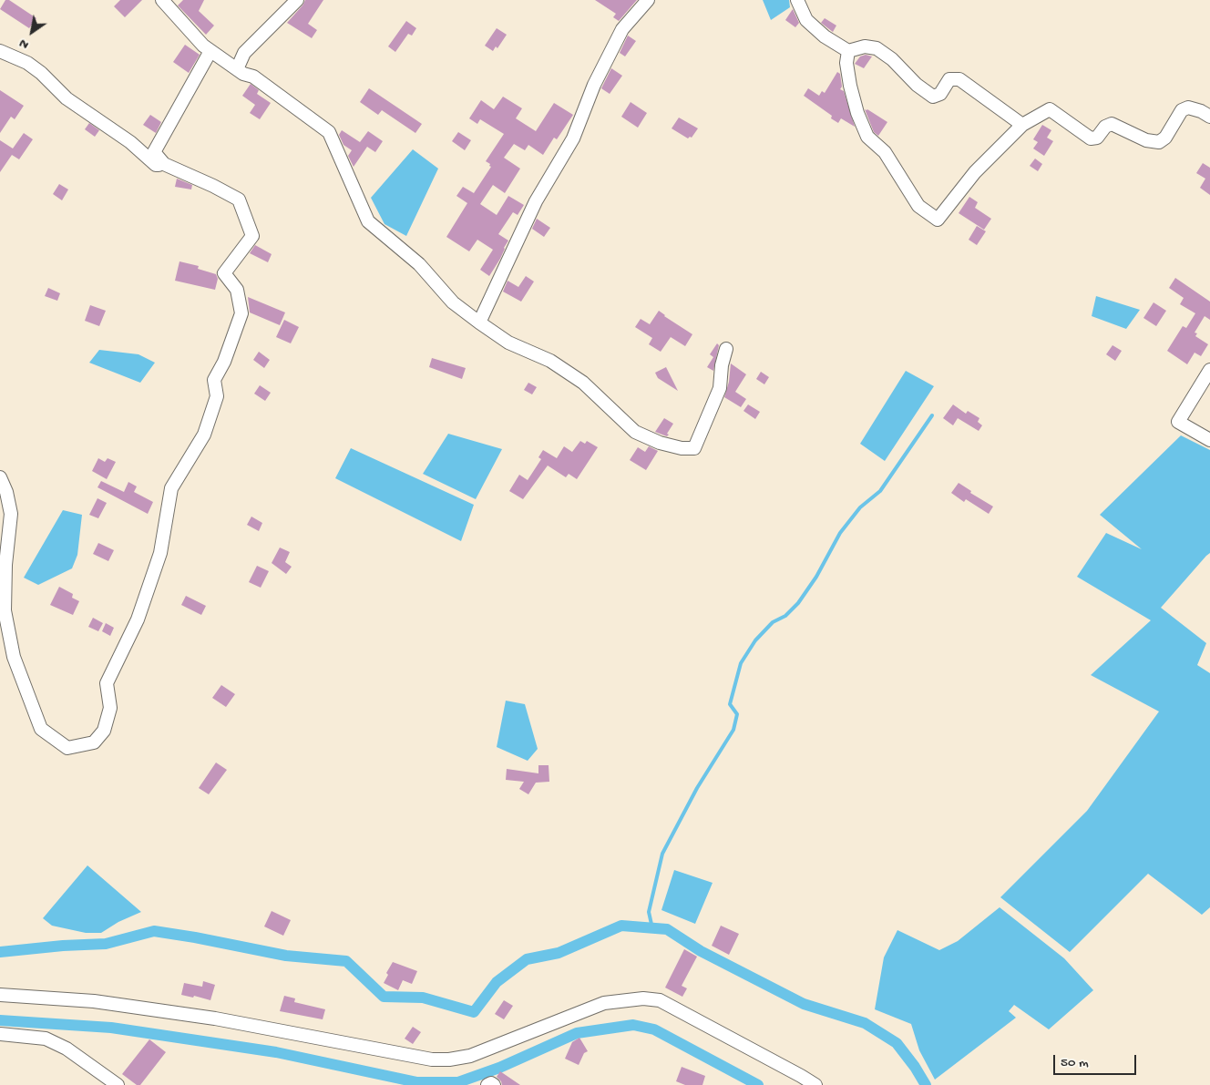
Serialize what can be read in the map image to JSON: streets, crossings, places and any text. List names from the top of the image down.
{
  "scale_bar": "50 m",
  "north": "bottom left"
}
